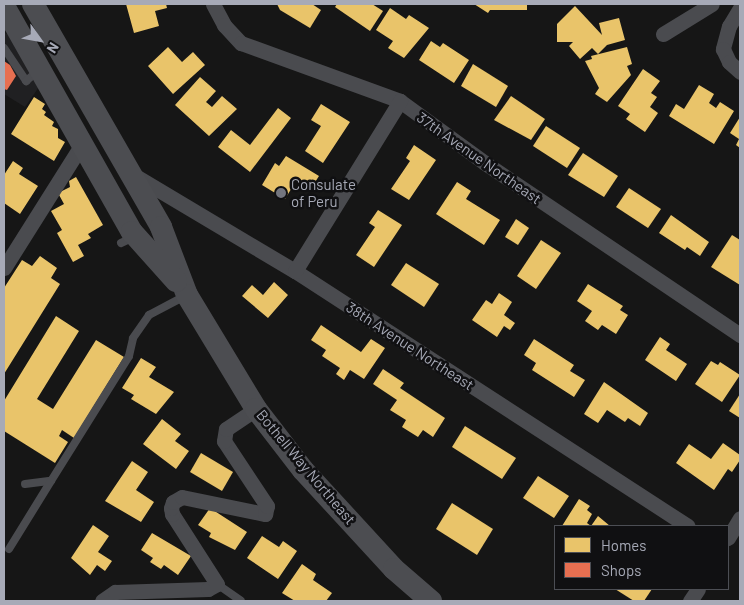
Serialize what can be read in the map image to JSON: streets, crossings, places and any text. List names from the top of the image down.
{
  "streets": {
    "main road": ["Bothell Way Northeast"],
    "street": ["37th Avenue Northeast", "38th Avenue Northeast"]
  },
  "crossings": [
    ["38th Avenue Northeast", "Bothell Way Northeast"]
  ],
  "places": ["Consulate of Peru"],
  "legend": ["Homes", "Shops"],
  "north": "bottom right"
}
